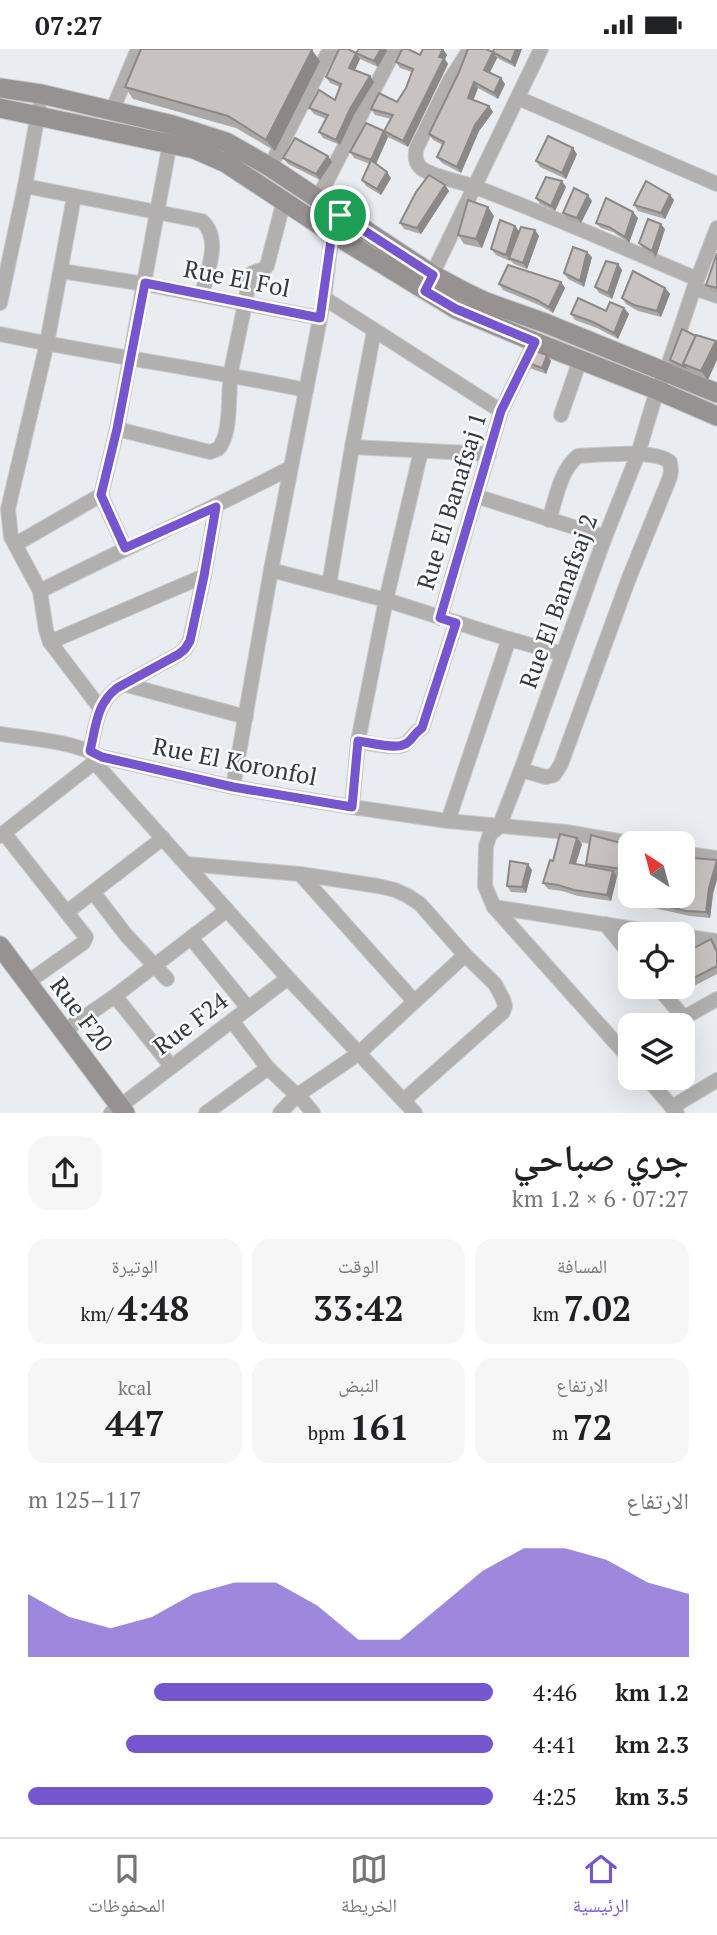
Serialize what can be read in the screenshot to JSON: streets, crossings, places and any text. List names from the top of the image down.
{
  "streets": {
    "main road": ["Rue F20"],
    "street": [
      "Rue El Fol",
      "Rue El Banafsaj 1",
      "Rue El Banafsaj 2",
      "Rue El Koronfol",
      "Rue F24"
    ]
  },
  "crossings": [
    ["Rue El Banafsaj 2", "Rue El Koronfol"],
    ["Rue F20", "Rue F24"]
  ],
  "north": "top left",
  "page": {
    "status": "07:27",
    "heading": ["جري صباحي", "07:27 · 6 × 1.2 km"],
    "stats": [
      ["المسافة", "7.02 km"],
      ["الوقت", "33:42"],
      ["الوتيرة", "4:48 /km"],
      ["الارتفاع", "72 m"],
      ["النبض", "161 bpm"],
      ["kcal", "447"]
    ],
    "chart": ["الارتفاع", "117–125 m"],
    "list": [
      {
        "name": "1.2 km",
        "note": "4:46"
      },
      {
        "name": "2.3 km",
        "note": "4:41"
      },
      {
        "name": "3.5 km",
        "note": "4:25"
      }
    ],
    "tabs": ["الرئيسية", "الخريطة", "المحفوظات"]
  }
}
